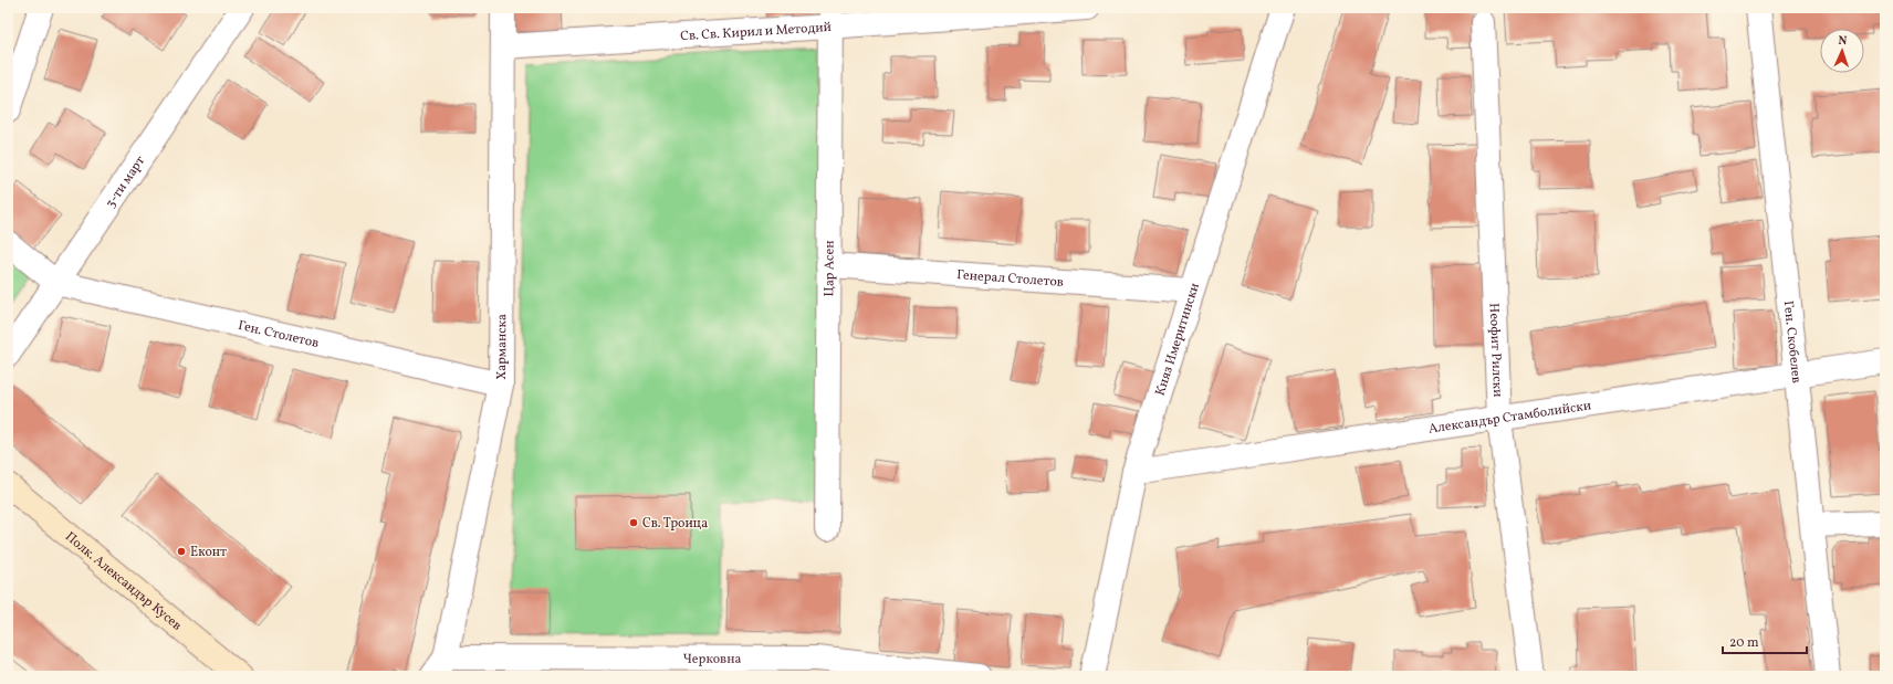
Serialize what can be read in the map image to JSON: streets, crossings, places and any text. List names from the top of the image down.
{
  "streets": {
    "street": [
      "Св. Св. Кирил и Методий",
      "3-ти март",
      "Цар Асен",
      "Генерал Столетов",
      "Ген. Столетов",
      "Княз Имеритински",
      "Ген. Скобелев",
      "Харманска",
      "Неофит Рилски",
      "Александър Стамболийски",
      "Полк. Александър Кусев",
      "Черковна"
    ]
  },
  "crossings": [
    ["Св. Св. Кирил и Методий", "Цар Асен"],
    ["Св. Св. Кирил и Методий", "Харманска"],
    ["3-ти март", "Ген. Столетов"],
    ["Цар Асен", "Генерал Столетов"],
    ["Генерал Столетов", "Княз Имеритински"],
    ["Ген. Столетов", "Харманска"],
    ["Княз Имеритински", "Александър Стамболийски"],
    ["Ген. Скобелев", "Александър Стамболийски"],
    ["Харманска", "Черковна"],
    ["Неофит Рилски", "Александър Стамболийски"]
  ],
  "places": ["Св. Троица", "Еконт"],
  "scale_bar": "20 m",
  "north": "top"
}
